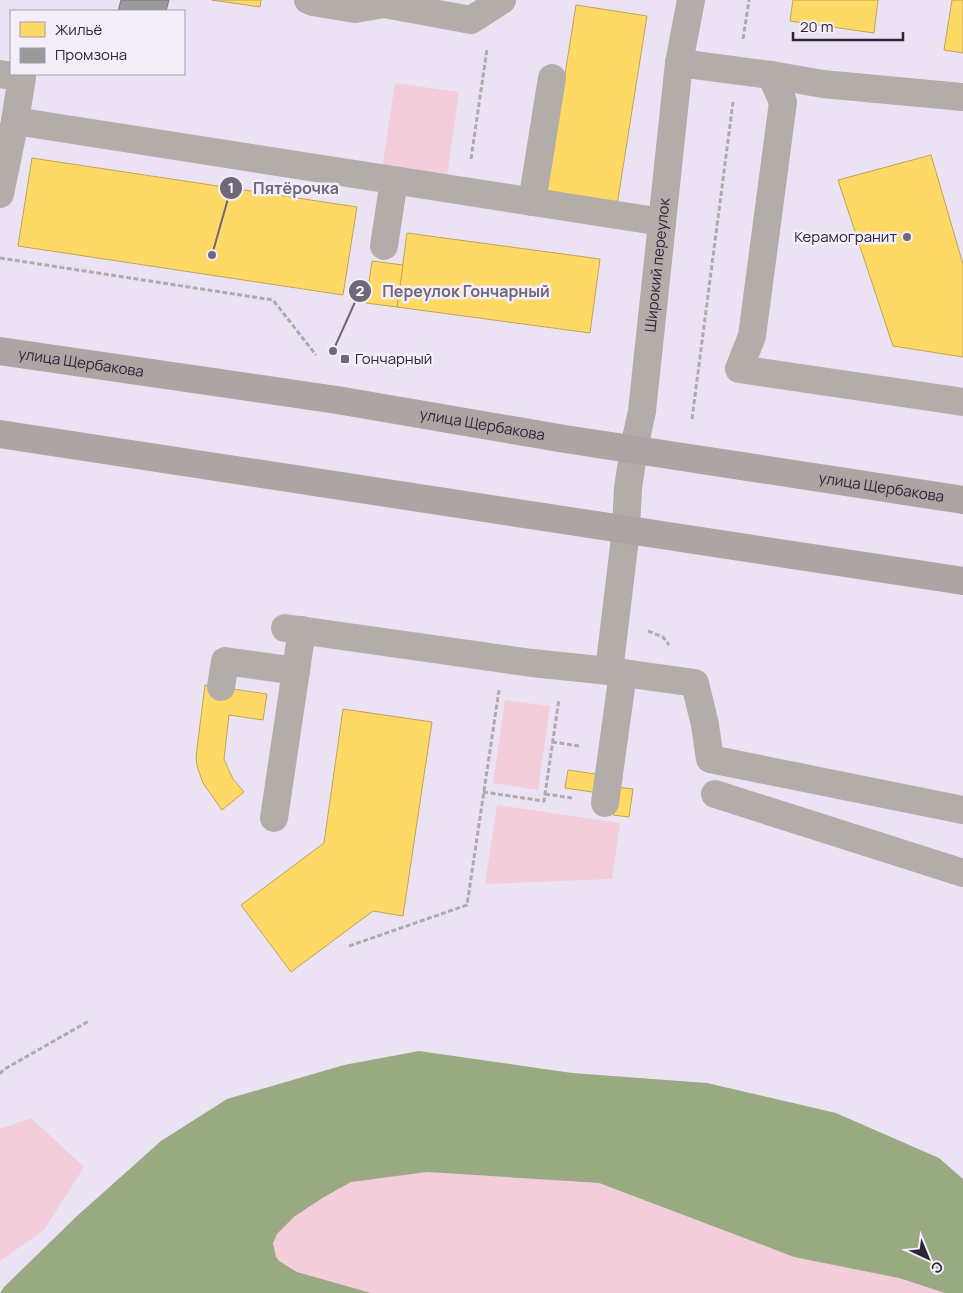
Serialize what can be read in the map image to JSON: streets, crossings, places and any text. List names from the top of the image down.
{
  "streets": {
    "main road": ["улица Щербакова"],
    "street": ["Широкий переулок"]
  },
  "crossings": [
    ["Широкий переулок", "улица Щербакова"]
  ],
  "places": {
    "other": ["Керамогранит", "Пятёрочка", "Переулок Гончарный"],
    "transit": ["Гончарный"]
  },
  "legend": ["Жильё", "Промзона"],
  "scale_bar": "20 m",
  "north": "bottom right"
}
